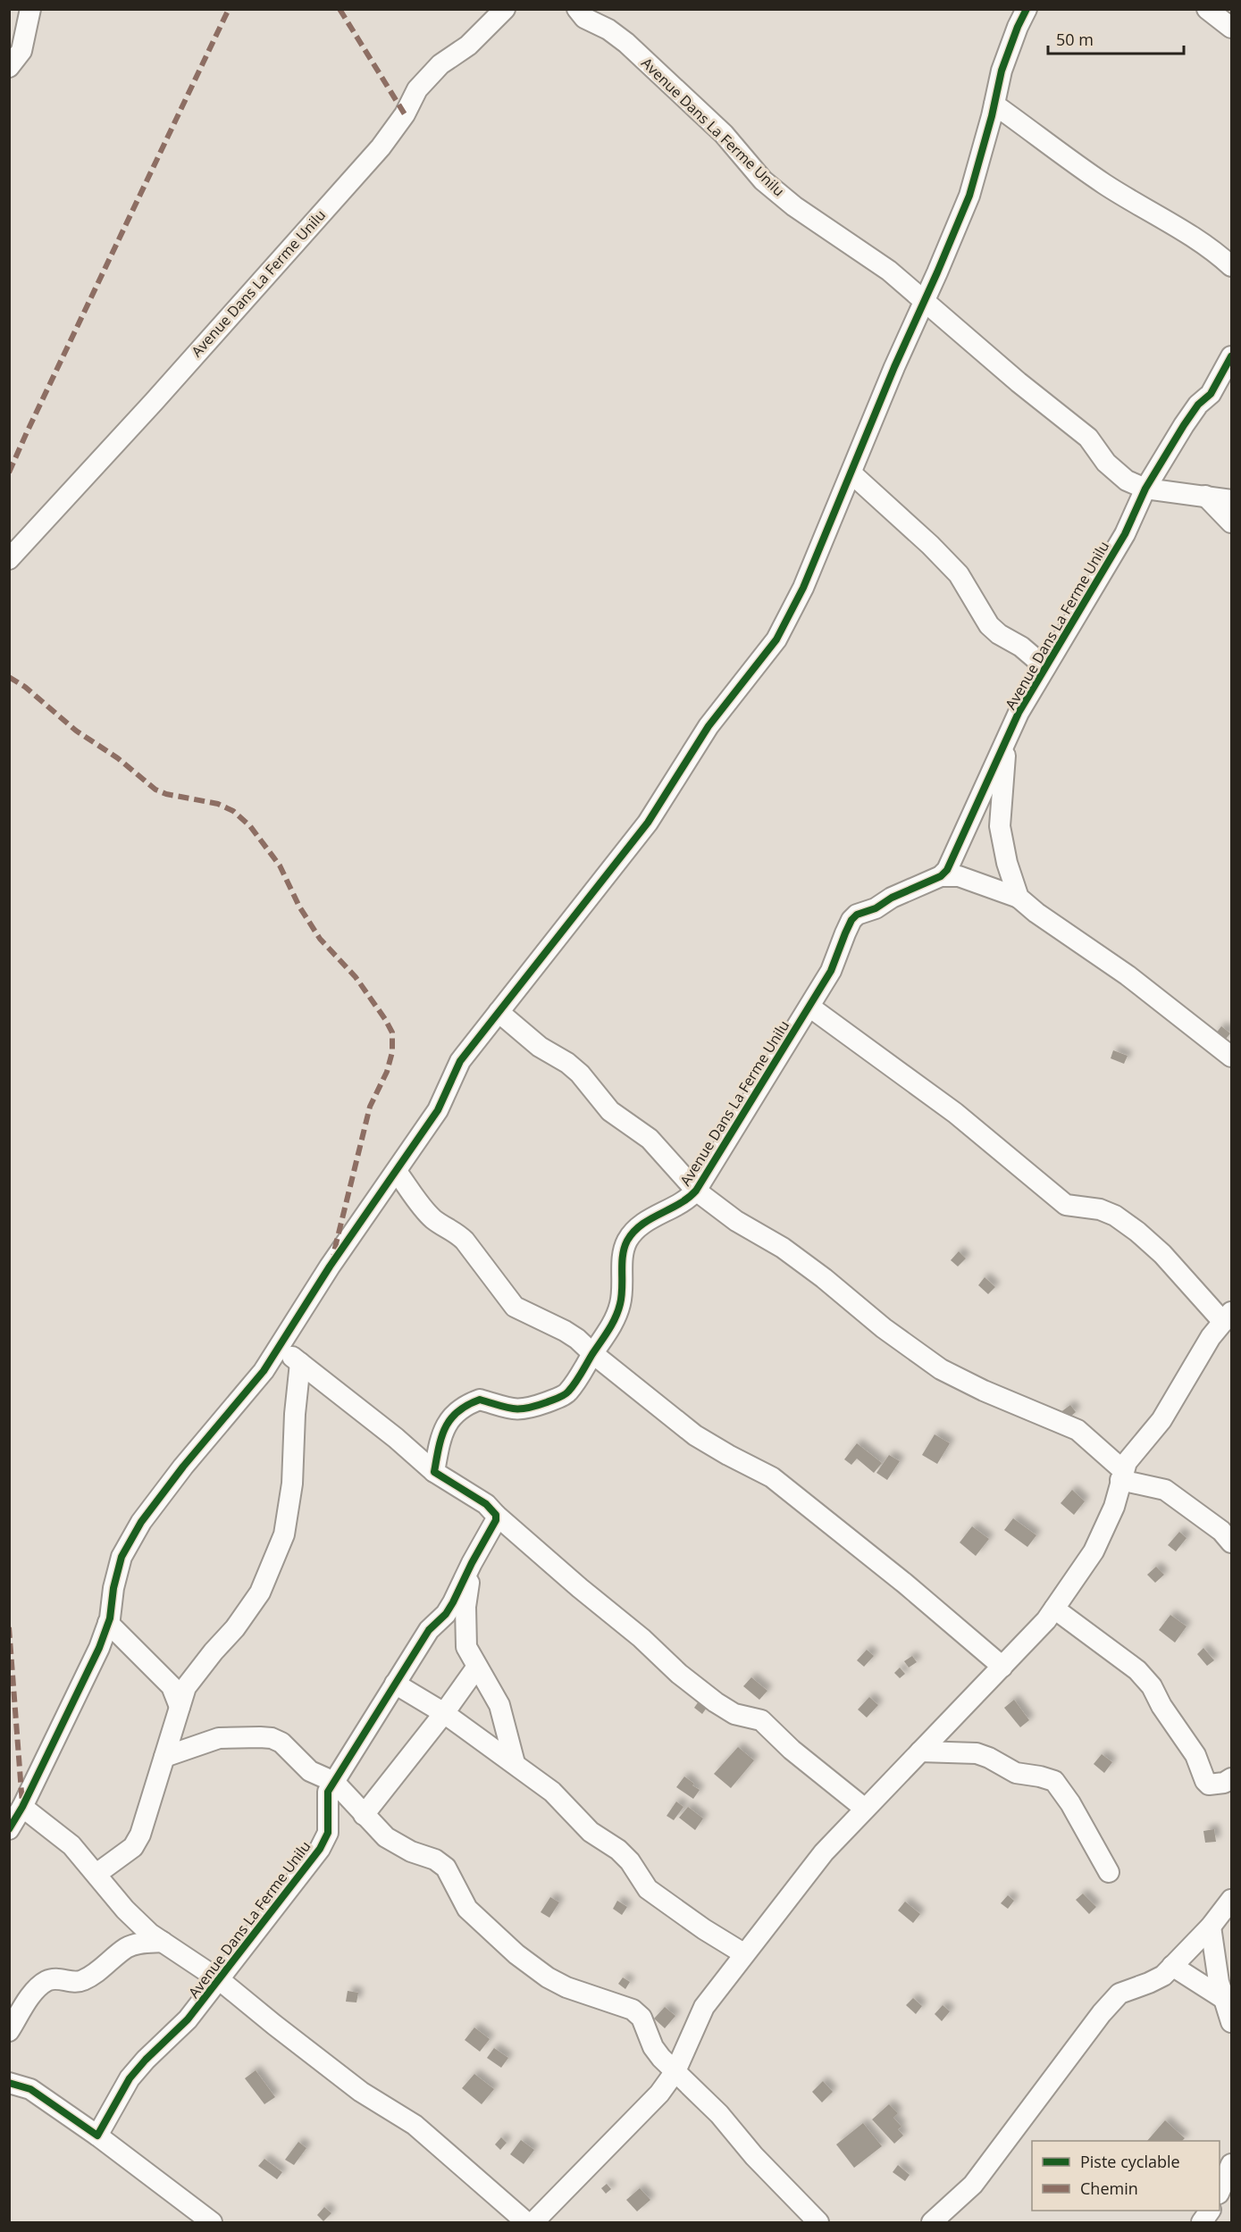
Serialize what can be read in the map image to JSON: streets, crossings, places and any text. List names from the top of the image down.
{
  "streets": {
    "street": ["Avenue Dans La Ferme Unilu"]
  },
  "legend": ["Piste cyclable", "Chemin"],
  "scale_bar": "50 m"
}
